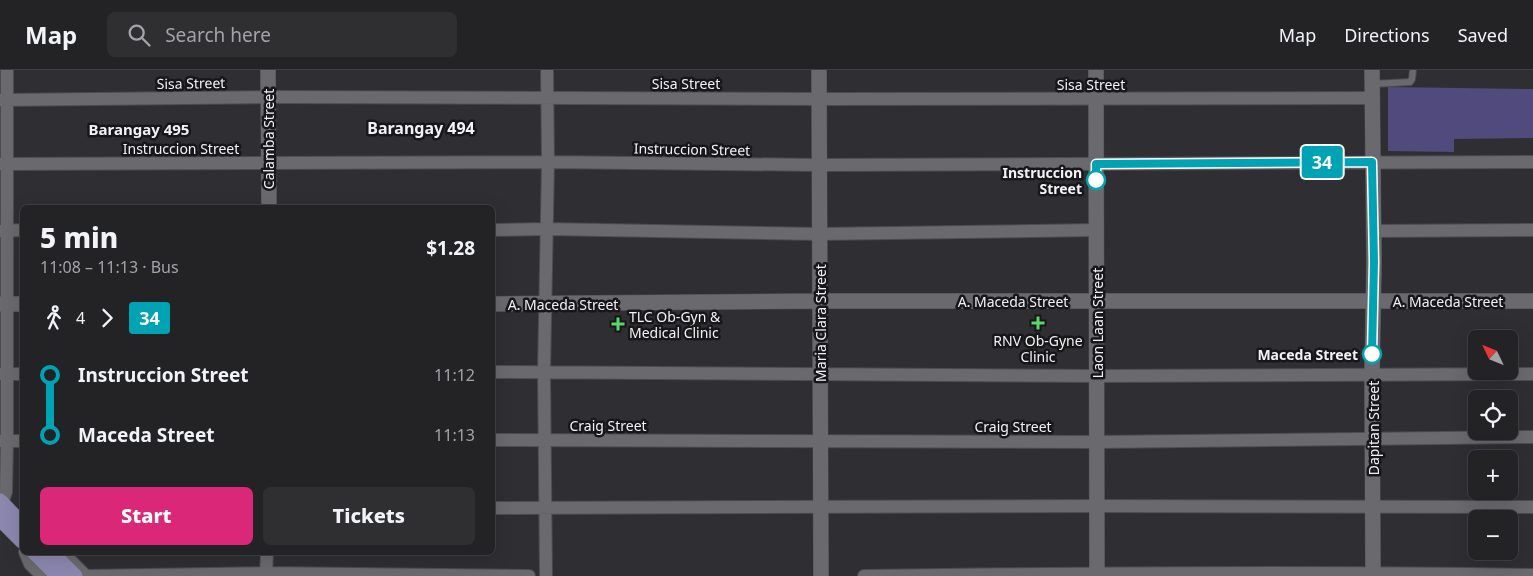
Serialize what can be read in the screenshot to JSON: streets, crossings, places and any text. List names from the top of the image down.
{
  "streets": {
    "street": [
      "Sisa Street",
      "Calamba Street",
      "Instruccion Street",
      "A. Maceda Street",
      "Maria Clara Street",
      "Laon Laan Street",
      "Craig Street",
      "Dapitan Street"
    ]
  },
  "crossings": [
    ["Sisa Street", "Calamba Street"],
    ["Sisa Street", "Maria Clara Street"],
    ["Sisa Street", "Laon Laan Street"],
    ["Sisa Street", "Dapitan Street"],
    ["Calamba Street", "Instruccion Street"],
    ["Instruccion Street", "Maria Clara Street"],
    ["Instruccion Street", "Laon Laan Street"],
    ["Instruccion Street", "Dapitan Street"],
    ["A. Maceda Street", "Maria Clara Street"],
    ["A. Maceda Street", "Laon Laan Street"],
    ["A. Maceda Street", "Dapitan Street"],
    ["Maria Clara Street", "Craig Street"],
    ["Laon Laan Street", "Craig Street"],
    ["Craig Street", "Dapitan Street"]
  ],
  "districts": ["Barangay 494", "Barangay 495"],
  "places": {
    "other": ["Instruccion Street", "Maceda Street"],
    "health": ["RNV Ob-Gyne Clinic", "TLC Ob-Gyn & Medical Clinic"]
  },
  "lines": ["bus line 34"],
  "north": "top left",
  "page": {
    "header": "Map",
    "search": "Search here",
    "nav": ["Map", "Directions", "Saved"],
    "on_map": "34",
    "heading": ["5 min", "11:08 – 11:13 · Bus", "$1.28"],
    "legs": ["4", "34"],
    "map_buttons": ["+", "−"],
    "list": [
      {
        "name": "Instruccion Street",
        "value": "11:12"
      },
      {
        "name": "Maceda Street",
        "value": "11:13"
      }
    ],
    "buttons": ["Start", "Tickets"]
  }
}
